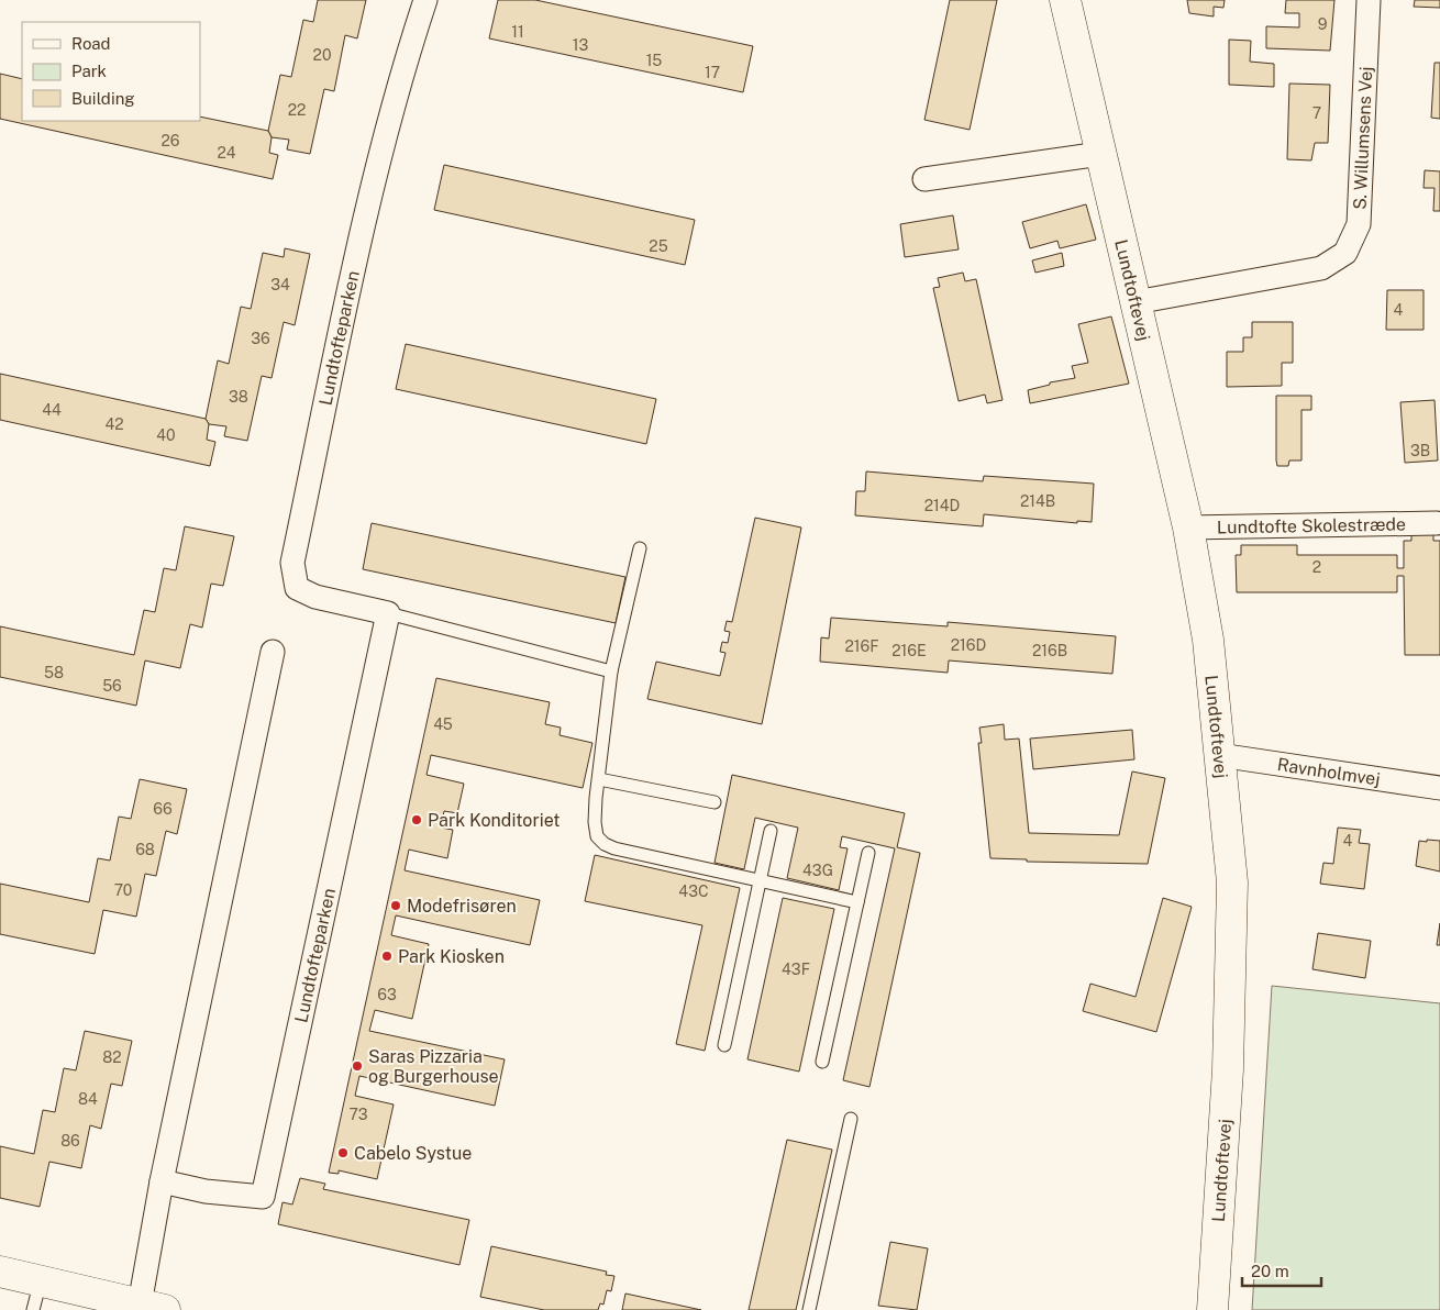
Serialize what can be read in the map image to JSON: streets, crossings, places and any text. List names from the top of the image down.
{
  "streets": {
    "street": [
      "S. Willumsens Vej",
      "Lundtoftevej",
      "Lundtofteparken",
      "Lundtofte Skolestræde",
      "Ravnholmvej"
    ]
  },
  "crossings": [
    ["S. Willumsens Vej", "Lundtoftevej"],
    ["Lundtoftevej", "Lundtofte Skolestræde"],
    ["Lundtoftevej", "Ravnholmvej"]
  ],
  "places": [
    "Park Konditoriet",
    "Modefrisøren",
    "Park Kiosken",
    "Saras Pizzaria og Burgerhouse",
    "Cabelo Systue"
  ],
  "house_numbers": [
    "9",
    "11",
    "13",
    "20",
    "15",
    "17",
    "22",
    "7",
    "26",
    "24",
    "25",
    "34",
    "4",
    "36",
    "38",
    "44",
    "42",
    "40",
    "3B",
    "214B",
    "214D",
    "2",
    "216D",
    "216F",
    "216E",
    "216B",
    "58",
    "56",
    "45",
    "66",
    "4",
    "68",
    "43G",
    "70",
    "43C",
    "43F",
    "63",
    "82",
    "84",
    "73",
    "86"
  ],
  "legend": ["Road", "Park", "Building"],
  "scale_bar": "20 m"
}
